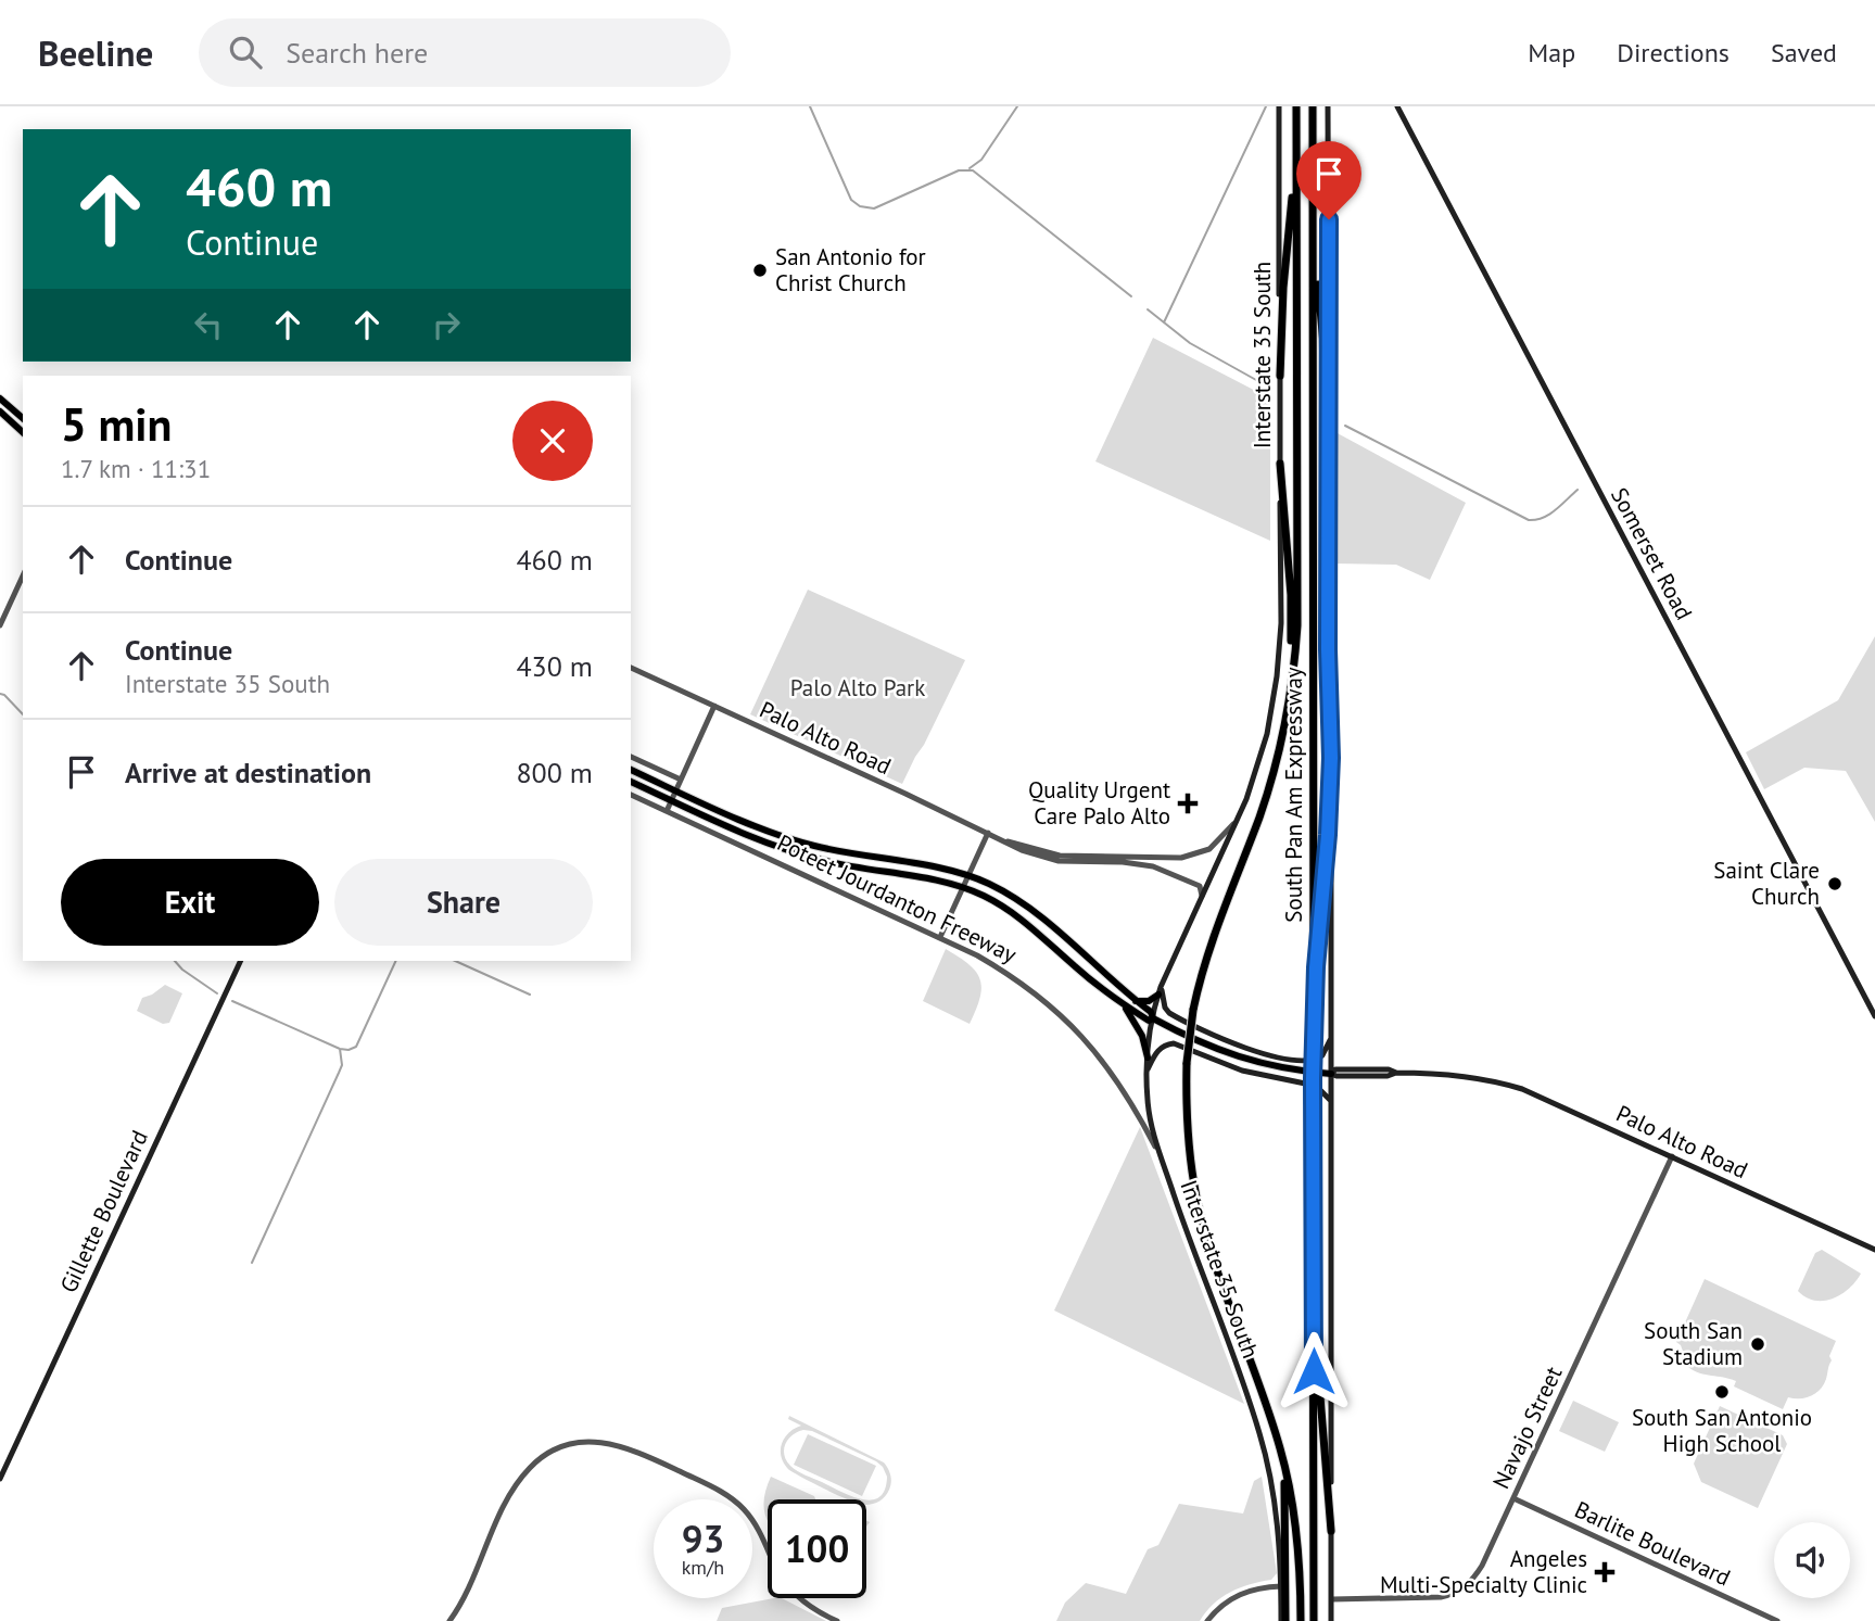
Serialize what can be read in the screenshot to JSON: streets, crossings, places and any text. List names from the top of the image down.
{
  "streets": {
    "highway": ["South Pan Am Expressway"],
    "main road": [
      "Interstate 35 South",
      "Somerset Road",
      "Palo Alto Road",
      "Poteet Jourdanton Freeway",
      "Gillette Boulevard"
    ],
    "street": ["Navajo Street", "Barlite Boulevard"]
  },
  "crossings": [
    ["Interstate 35 South", "Palo Alto Road"],
    ["Interstate 35 South", "Poteet Jourdanton Freeway"],
    ["Palo Alto Road", "Poteet Jourdanton Freeway"],
    ["Palo Alto Road", "Navajo Street"],
    ["Navajo Street", "Barlite Boulevard"]
  ],
  "parks": ["Palo Alto Park"],
  "places": {
    "other": [
      "San Antonio for Christ Church",
      "Saint Clare Church",
      "South San Stadium",
      "South San Antonio High School"
    ],
    "health": ["Quality Urgent Care Palo Alto", "Angeles Multi-Specialty Clinic"]
  },
  "page": {
    "header": "Beeline",
    "search": "Search here",
    "nav": ["Map", "Directions", "Saved"],
    "turn": ["460 m", "Continue"],
    "heading": ["5 min", "1.7 km · 11:31"],
    "list": [
      {
        "name": "Continue",
        "value": "460 m"
      },
      {
        "name": "Continue",
        "note": "Interstate 35 South",
        "value": "430 m"
      },
      {
        "name": "Arrive at destination",
        "value": "800 m"
      }
    ],
    "buttons": ["Exit", "Share"],
    "speed": "93 km/h",
    "limit": "100"
  }
}
